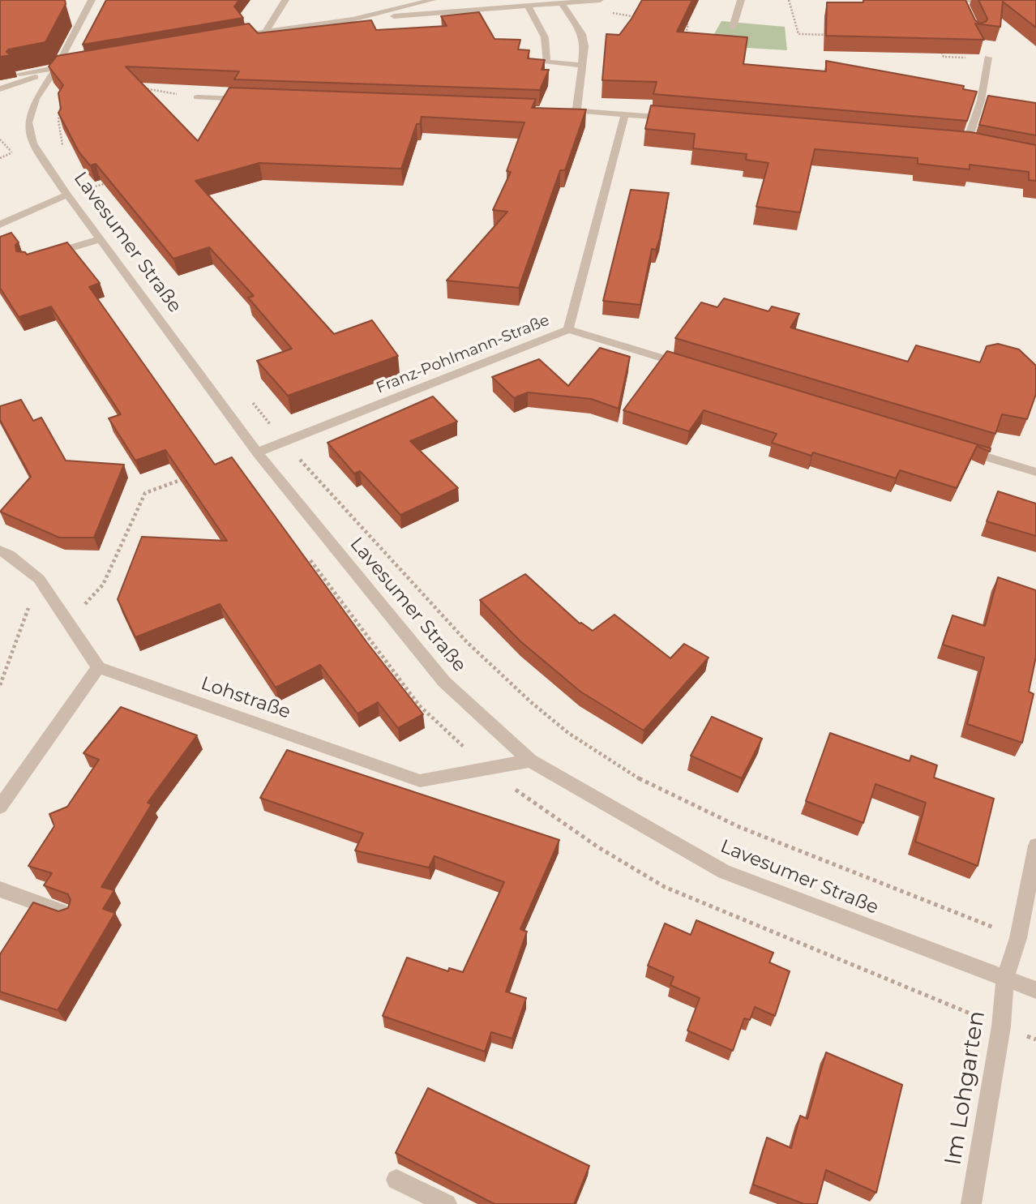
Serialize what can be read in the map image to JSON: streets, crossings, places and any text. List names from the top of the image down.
{
  "streets": {
    "street": [
      "Lavesumer Straße",
      "Franz-Pohlmann-Straße",
      "Lohstraße",
      "Im Lohgarten"
    ]
  },
  "crossings": [
    ["Lavesumer Straße", "Franz-Pohlmann-Straße"],
    ["Lavesumer Straße", "Lohstraße"],
    ["Lavesumer Straße", "Im Lohgarten"]
  ]
}
